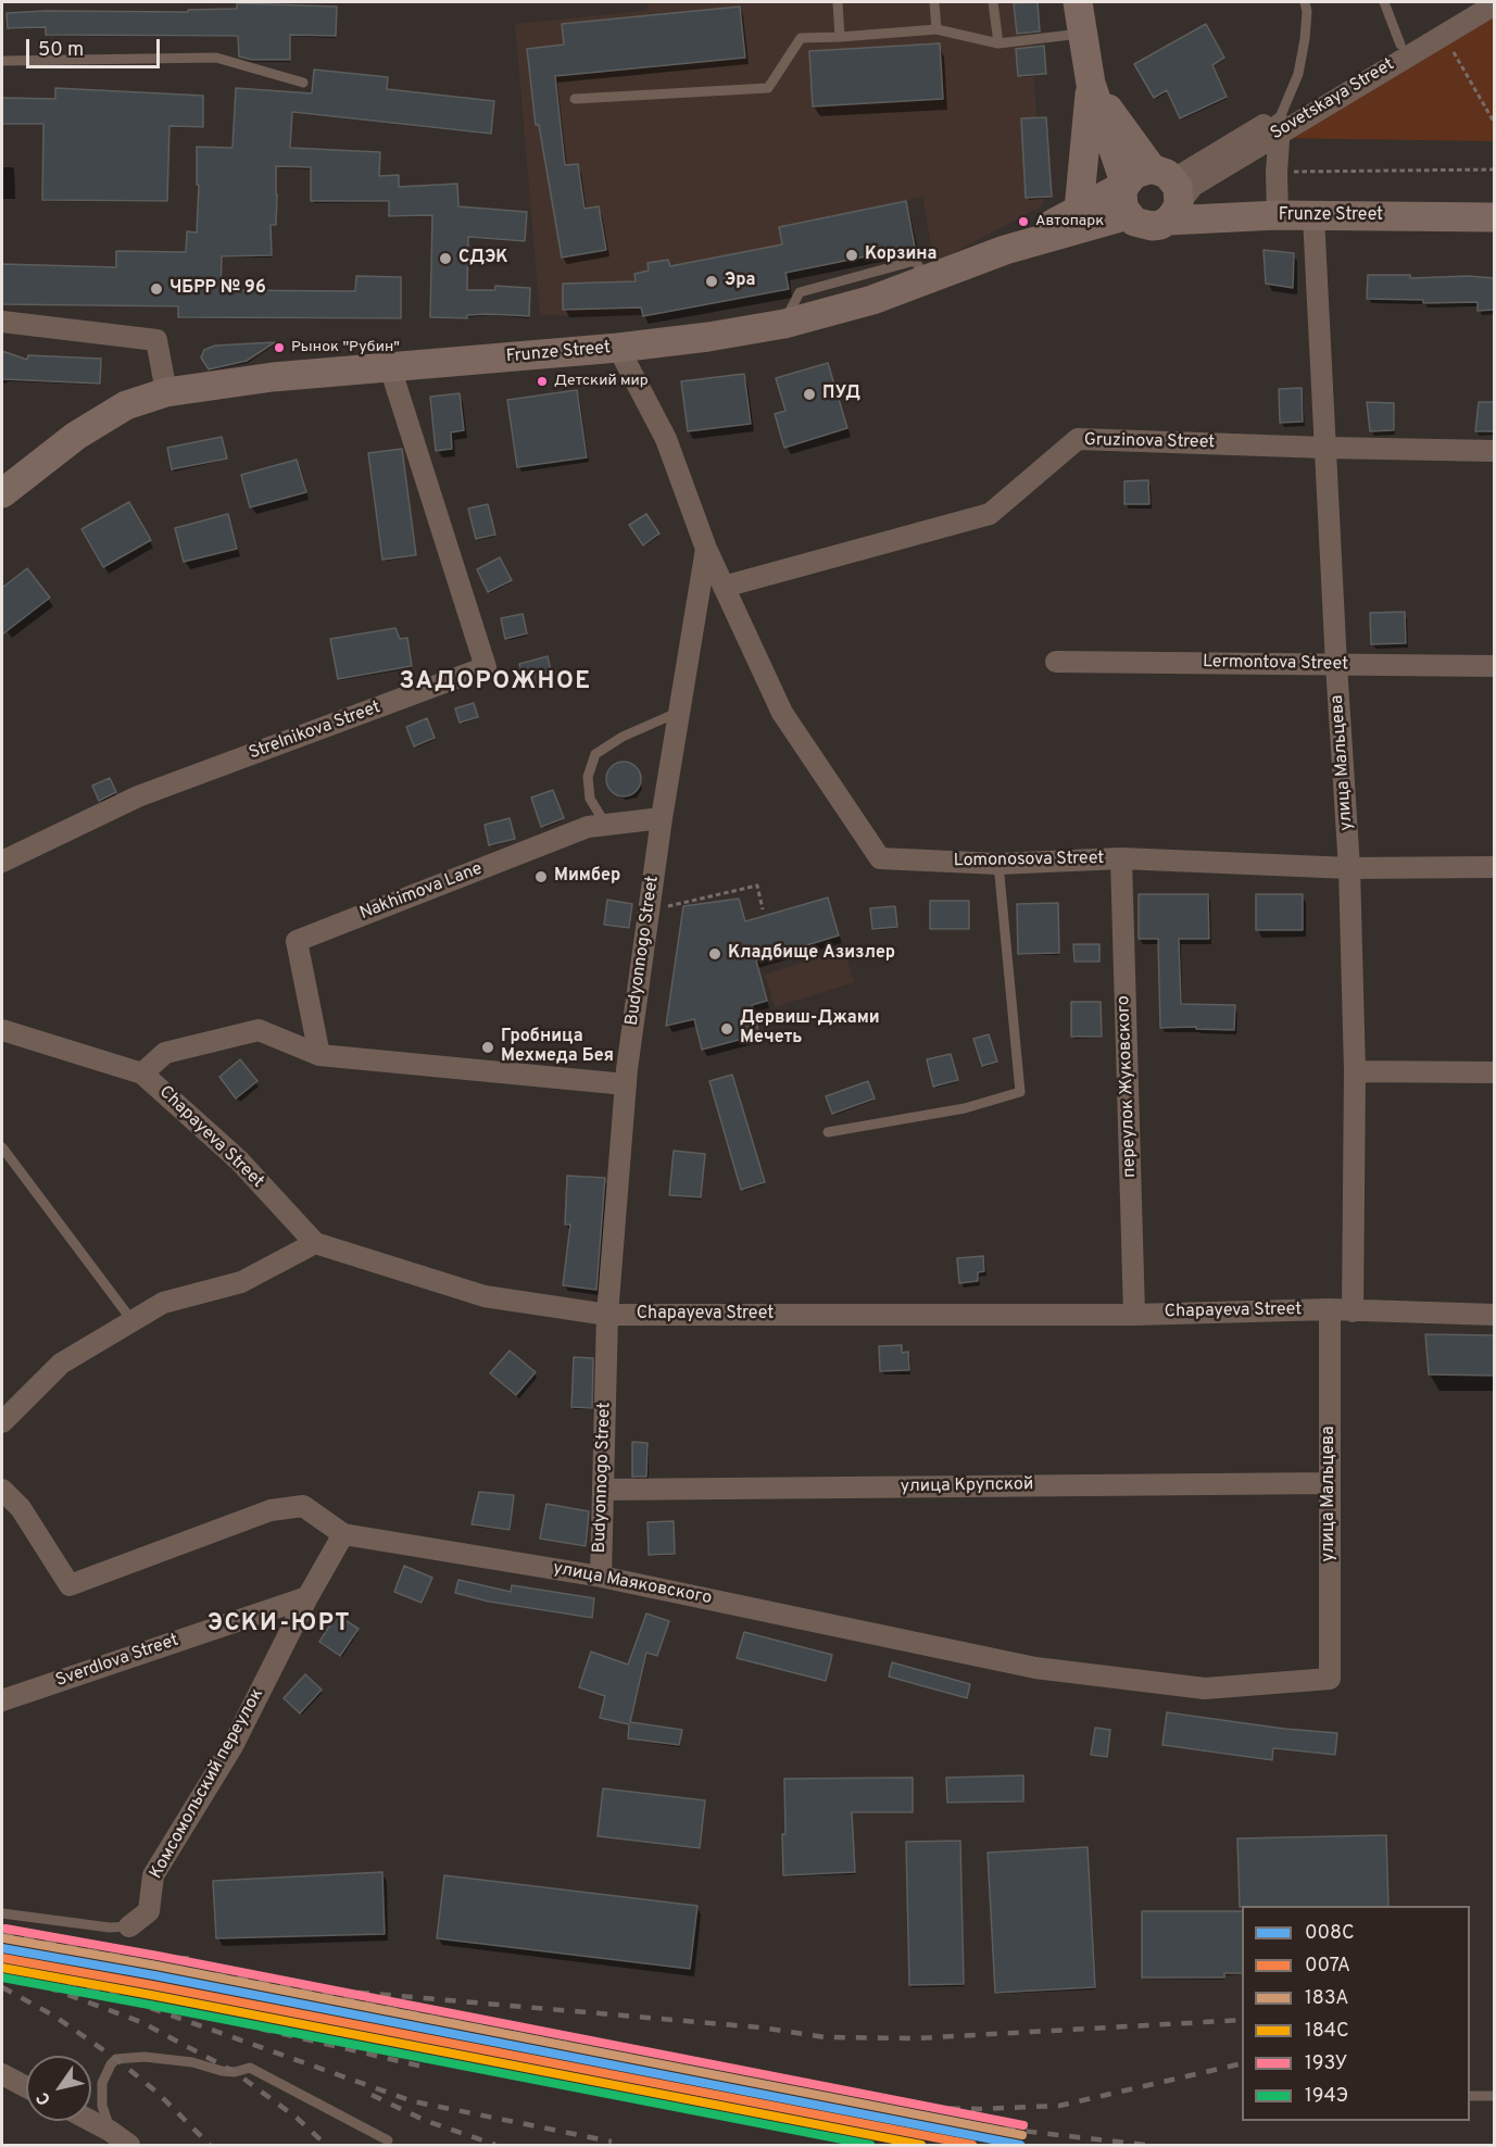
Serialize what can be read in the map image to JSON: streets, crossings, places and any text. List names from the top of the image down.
{
  "streets": {
    "main road": ["Frunze Street"],
    "street": [
      "Sovetskaya Street",
      "Gruzinova Street",
      "Lermontova Street",
      "Strelnikova Street",
      "улица Мальцева",
      "Lomonosova Street",
      "Nakhimova Lane",
      "Budyonnogo Street",
      "переулок Жуковского",
      "Chapayeva Street",
      "улица Крупской",
      "улица Маяковского",
      "Sverdlova Street",
      "Комсомольский переулок"
    ]
  },
  "crossings": [
    ["Sovetskaya Street", "Frunze Street"],
    ["Frunze Street", "Strelnikova Street"],
    ["Frunze Street", "улица Мальцева"],
    ["Frunze Street", "Budyonnogo Street"],
    ["Gruzinova Street", "улица Мальцева"],
    ["Gruzinova Street", "Lomonosova Street"],
    ["Lermontova Street", "улица Мальцева"],
    ["улица Мальцева", "Lomonosova Street"],
    ["улица Мальцева", "Chapayeva Street"],
    ["улица Мальцева", "улица Крупской"],
    ["улица Мальцева", "улица Маяковского"],
    ["Lomonosova Street", "Budyonnogo Street"],
    ["Lomonosova Street", "переулок Жуковского"],
    ["Nakhimova Lane", "Budyonnogo Street"],
    ["Budyonnogo Street", "Chapayeva Street"],
    ["Budyonnogo Street", "улица Крупской"],
    ["Budyonnogo Street", "улица Маяковского"],
    ["переулок Жуковского", "Chapayeva Street"],
    ["улица Маяковского", "Комсомольский переулок"],
    ["Sverdlova Street", "Комсомольский переулок"]
  ],
  "districts": ["ЗАДОРОЖНОЕ", "ЭСКИ-ЮРТ"],
  "places": [
    "Автопарк",
    "Корзина",
    "СДЭК",
    "Эра",
    "ЧБРР № 96",
    "Рынок \"Рубин\"",
    "Детский мир",
    "ПУД",
    "Мимбер",
    "Кладбище Азизлер",
    "Дервиш-Джами Мечеть",
    "Гробница Мехмеда Бея"
  ],
  "lines": [
    "transit line 193У",
    "transit line 183А",
    "transit line 008С",
    "transit line 007А",
    "transit line 184С",
    "transit line 194Э"
  ],
  "legend": [
    "008С",
    "007А",
    "183А",
    "184С",
    "193У",
    "194Э"
  ],
  "scale_bar": "50 m",
  "north": "bottom left"
}
